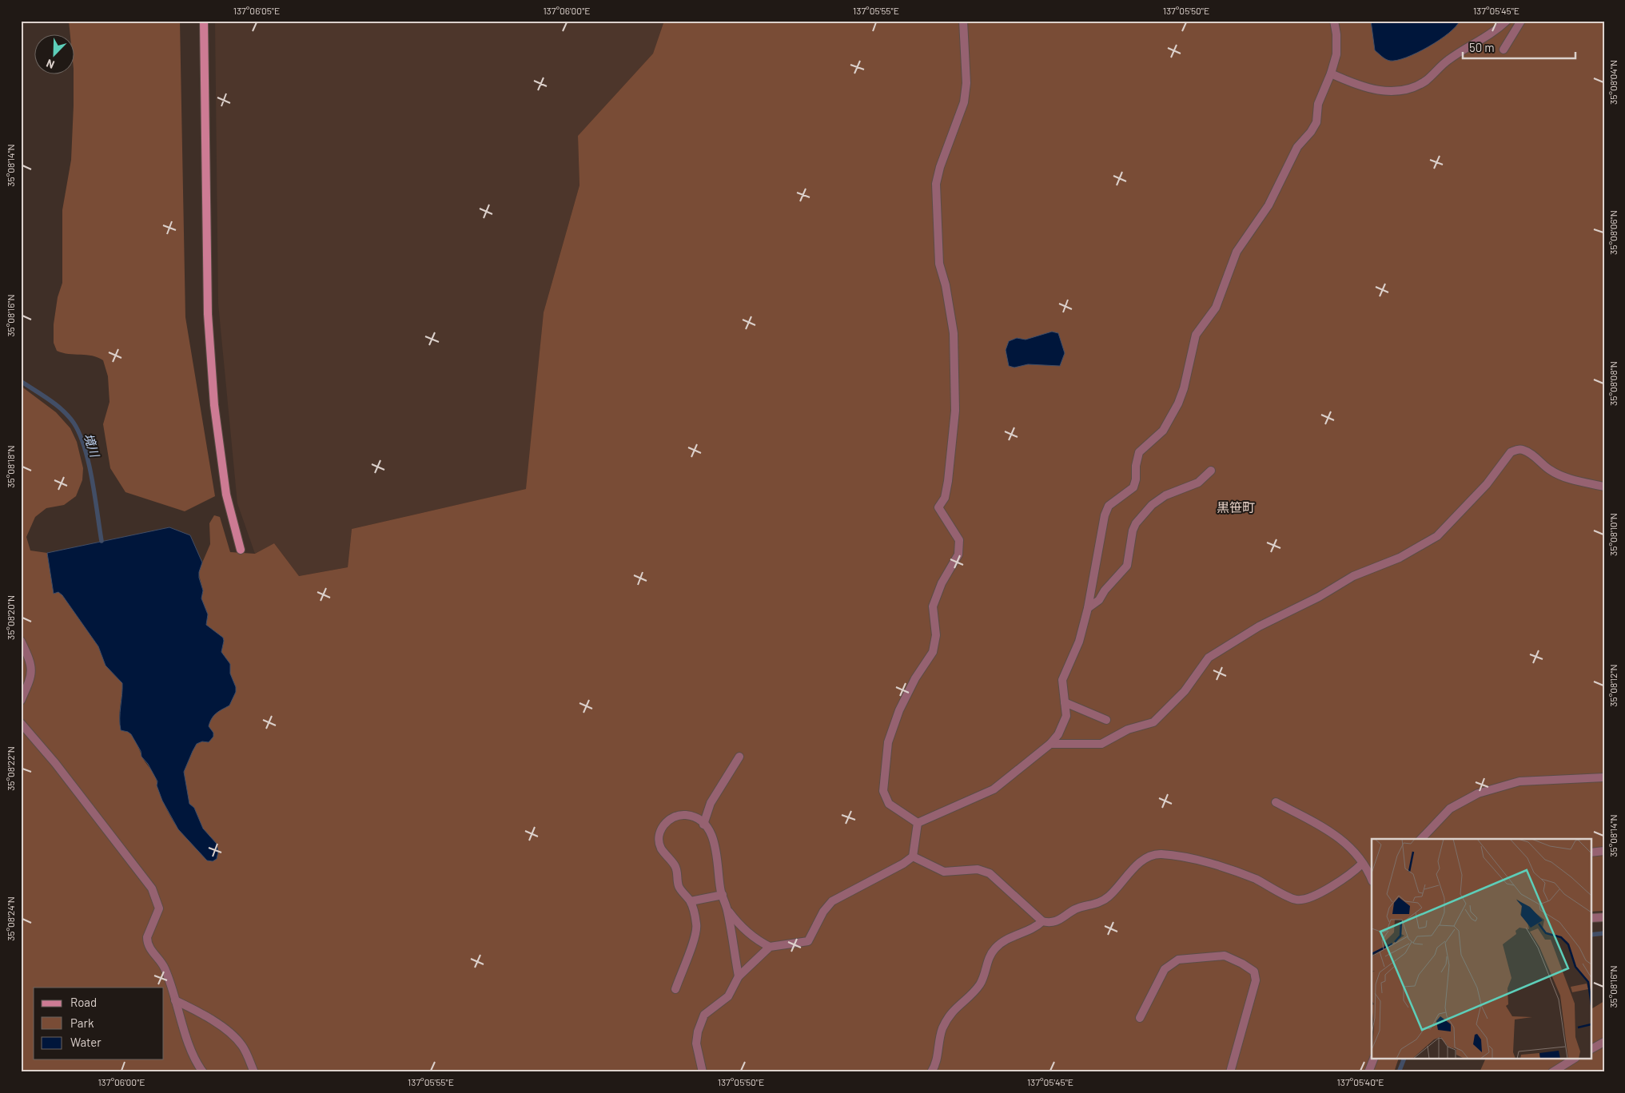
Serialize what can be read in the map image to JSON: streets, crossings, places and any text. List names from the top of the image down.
{
  "districts": ["黒笹町"],
  "water": ["境川"],
  "legend": ["Road", "Park", "Water"],
  "scale_bar": "50 m",
  "north": "bottom left",
  "coordinates": [
    "137°06'05\"E",
    "137°06'00\"E",
    "137°05'55\"E",
    "137°05'50\"E",
    "137°05'45\"E",
    "35°08'04\"N",
    "35°08'14\"N",
    "35°08'06\"N",
    "35°08'16\"N",
    "35°08'08\"N",
    "35°08'18\"N",
    "35°08'10\"N",
    "35°08'20\"N",
    "35°08'12\"N",
    "35°08'22\"N",
    "35°08'24\"N",
    "137°05'40\"E"
  ]
}
